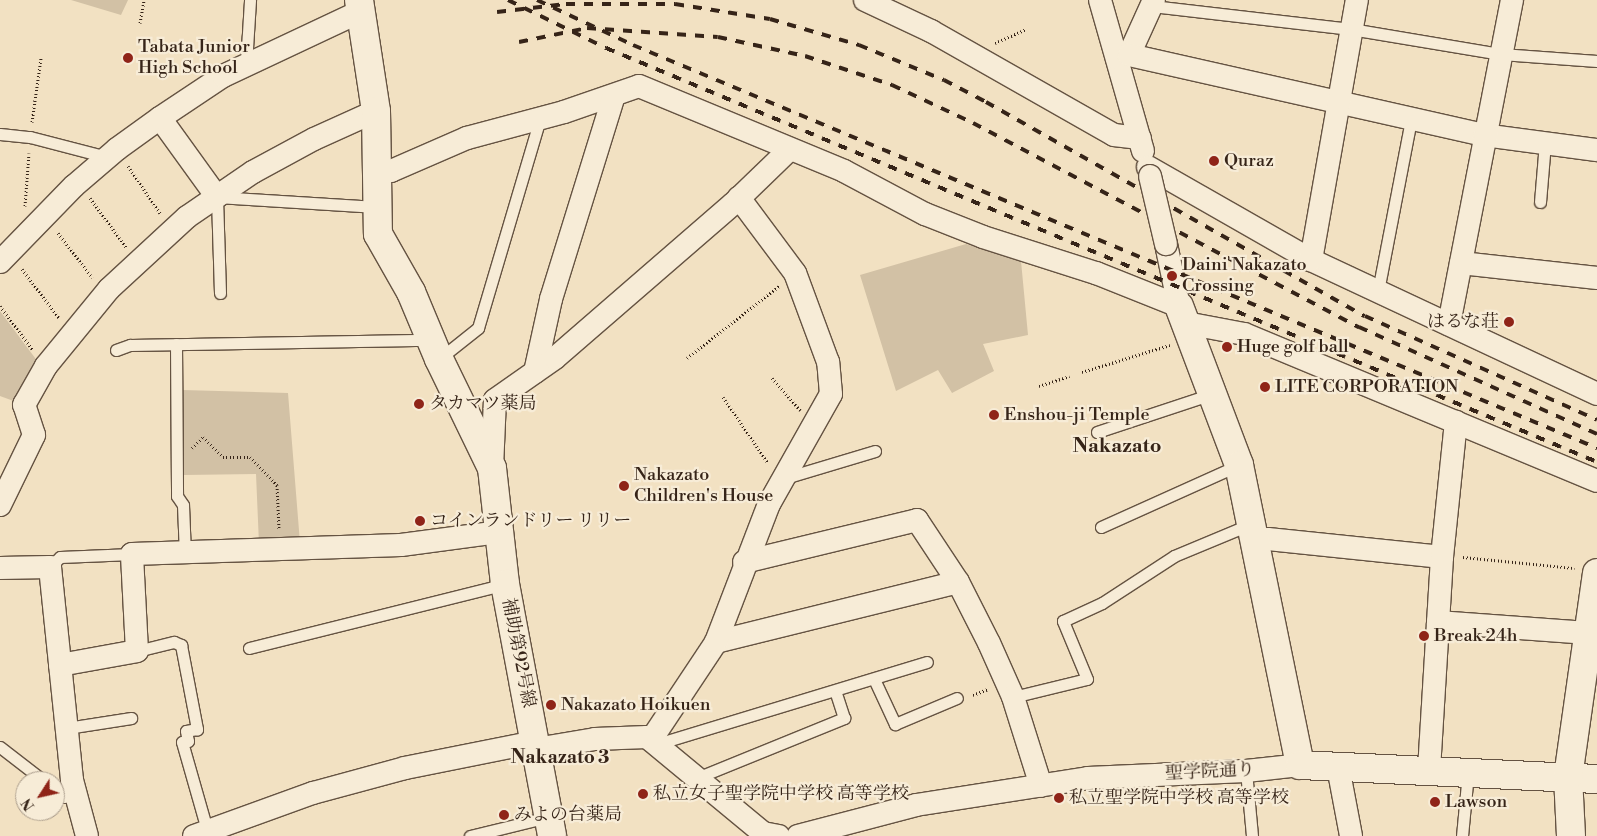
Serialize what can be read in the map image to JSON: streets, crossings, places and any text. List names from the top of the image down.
{
  "streets": {
    "street": ["補助第92号線", "聖学院通り"]
  },
  "districts": ["Nakazato", "Nakazato 3"],
  "places": [
    "Tabata Junior High School",
    "Quraz",
    "Daini Nakazato Crossing",
    "はるな荘",
    "Huge golf ball",
    "LITE CORPORATION",
    "タカマツ薬局",
    "Enshou-ji Temple",
    "Nakazato Children's House",
    "コインランドリー リリー",
    "Break 24h",
    "Nakazato Hoikuen",
    "私立女子聖学院中学校 高等学校",
    "私立聖学院中学校 高等学校",
    "Lawson",
    "みよの台薬局"
  ],
  "north": "bottom left"
}
